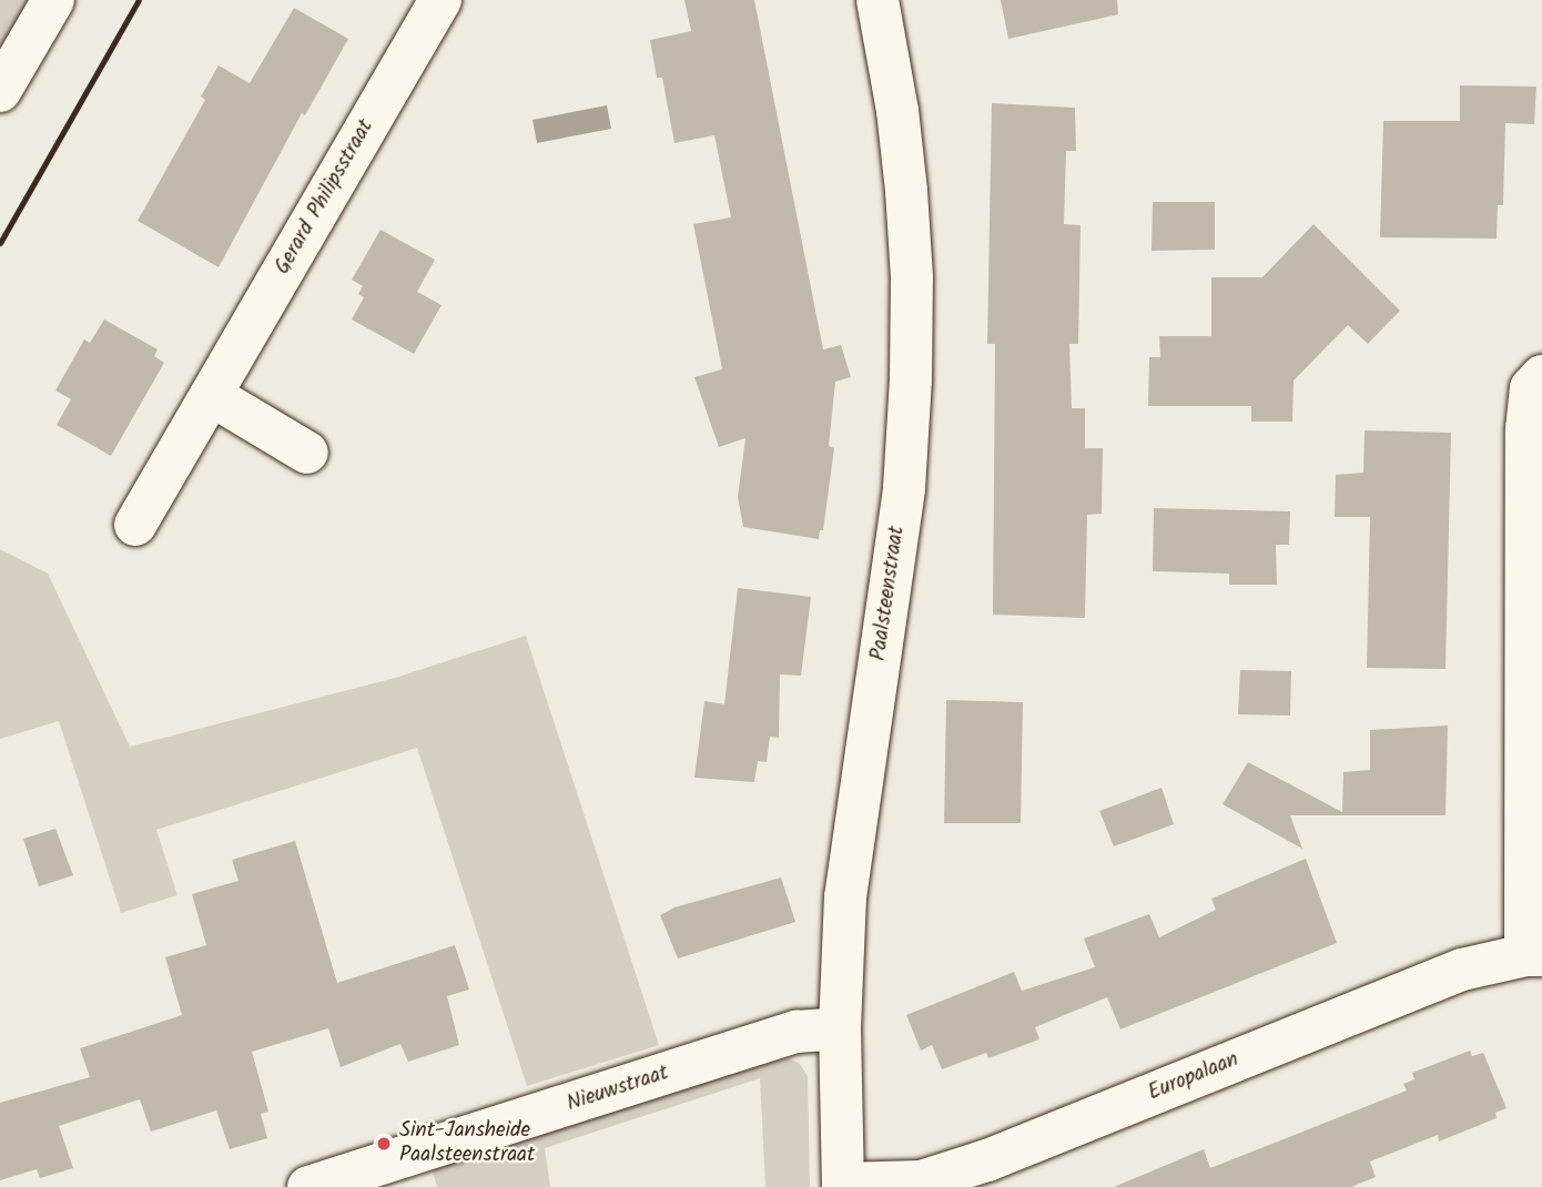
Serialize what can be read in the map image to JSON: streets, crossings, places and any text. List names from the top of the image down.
{
  "streets": {
    "street": [
      "Gerard Philipsstraat",
      "Paalsteenstraat",
      "Europalaan",
      "Nieuwstraat"
    ]
  },
  "crossings": [
    ["Paalsteenstraat", "Europalaan"],
    ["Paalsteenstraat", "Nieuwstraat"]
  ],
  "places": ["Sint-Jansheide Paalsteenstraat"]
}
